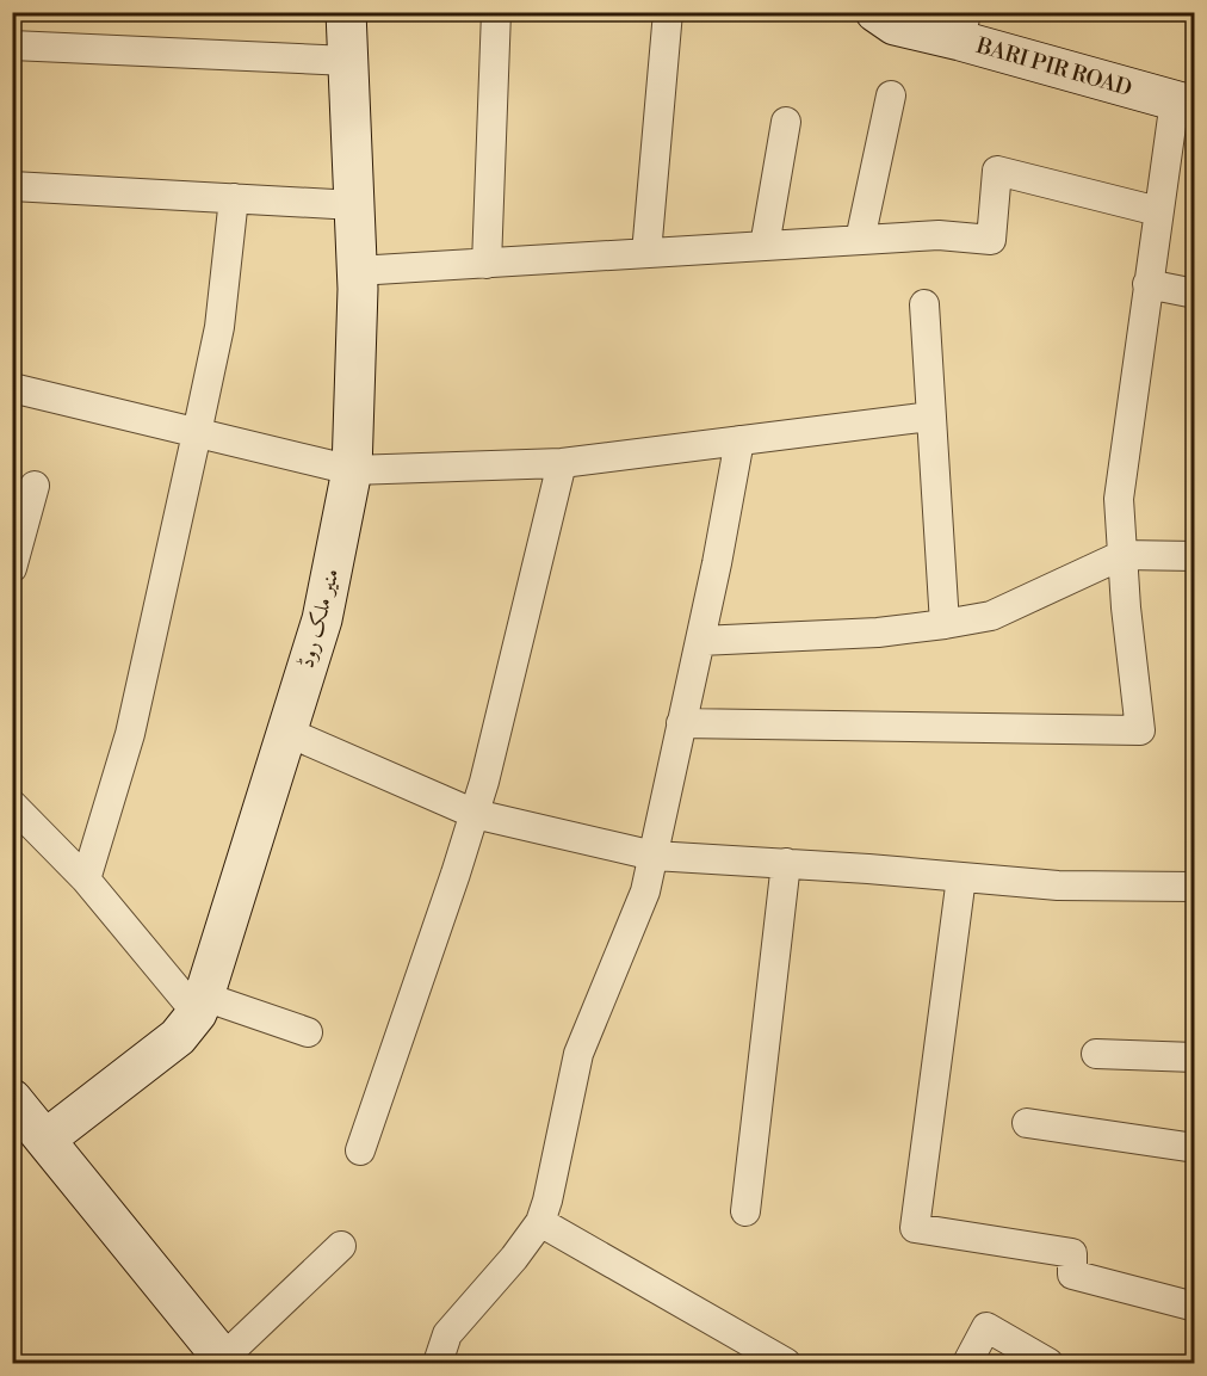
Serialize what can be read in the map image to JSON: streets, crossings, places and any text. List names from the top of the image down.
{
  "streets": {
    "street": ["BARI PIR ROAD", "منیر ملک روڈ"]
  }
}
